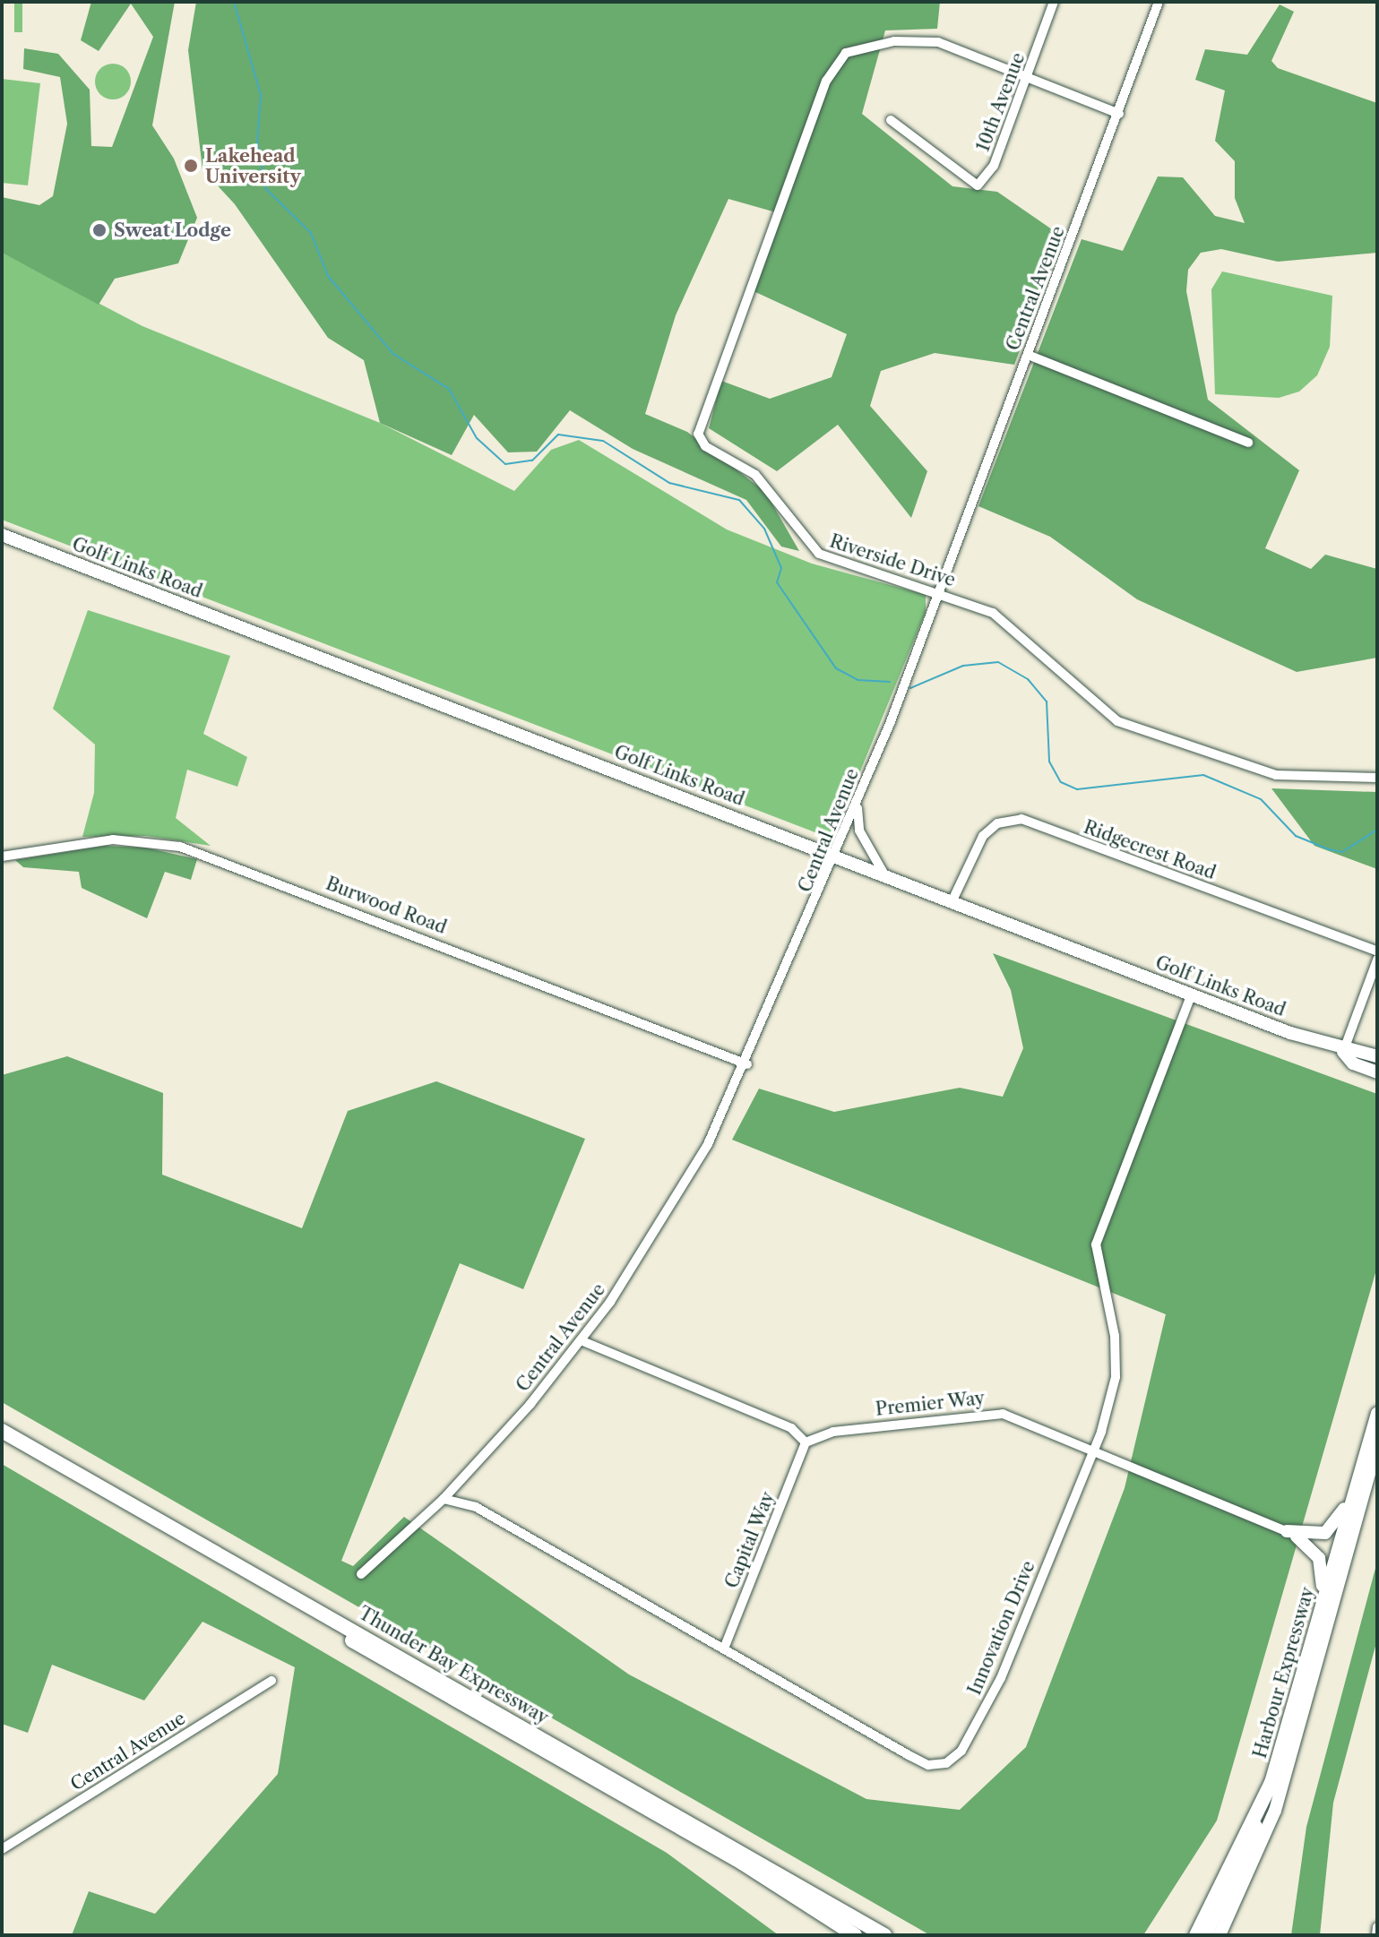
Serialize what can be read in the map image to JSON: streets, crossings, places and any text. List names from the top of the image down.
{
  "streets": {
    "highway": ["Thunder Bay Expressway"],
    "main road": ["Golf Links Road", "Harbour Expressway"],
    "street": [
      "10th Avenue",
      "Central Avenue",
      "Riverside Drive",
      "Ridgecrest Road",
      "Burwood Road",
      "Premier Way",
      "Capital Way",
      "Innovation Drive"
    ]
  },
  "crossings": [
    ["10th Avenue", "Riverside Drive"],
    ["Central Avenue", "Riverside Drive"],
    ["Central Avenue", "Golf Links Road"],
    ["Central Avenue", "Burwood Road"],
    ["Central Avenue", "Innovation Drive"],
    ["Golf Links Road", "Ridgecrest Road"],
    ["Golf Links Road", "Innovation Drive"],
    ["Premier Way", "Capital Way"],
    ["Premier Way", "Innovation Drive"],
    ["Capital Way", "Innovation Drive"]
  ],
  "places": ["Lakehead University", "Sweat Lodge"]
}
